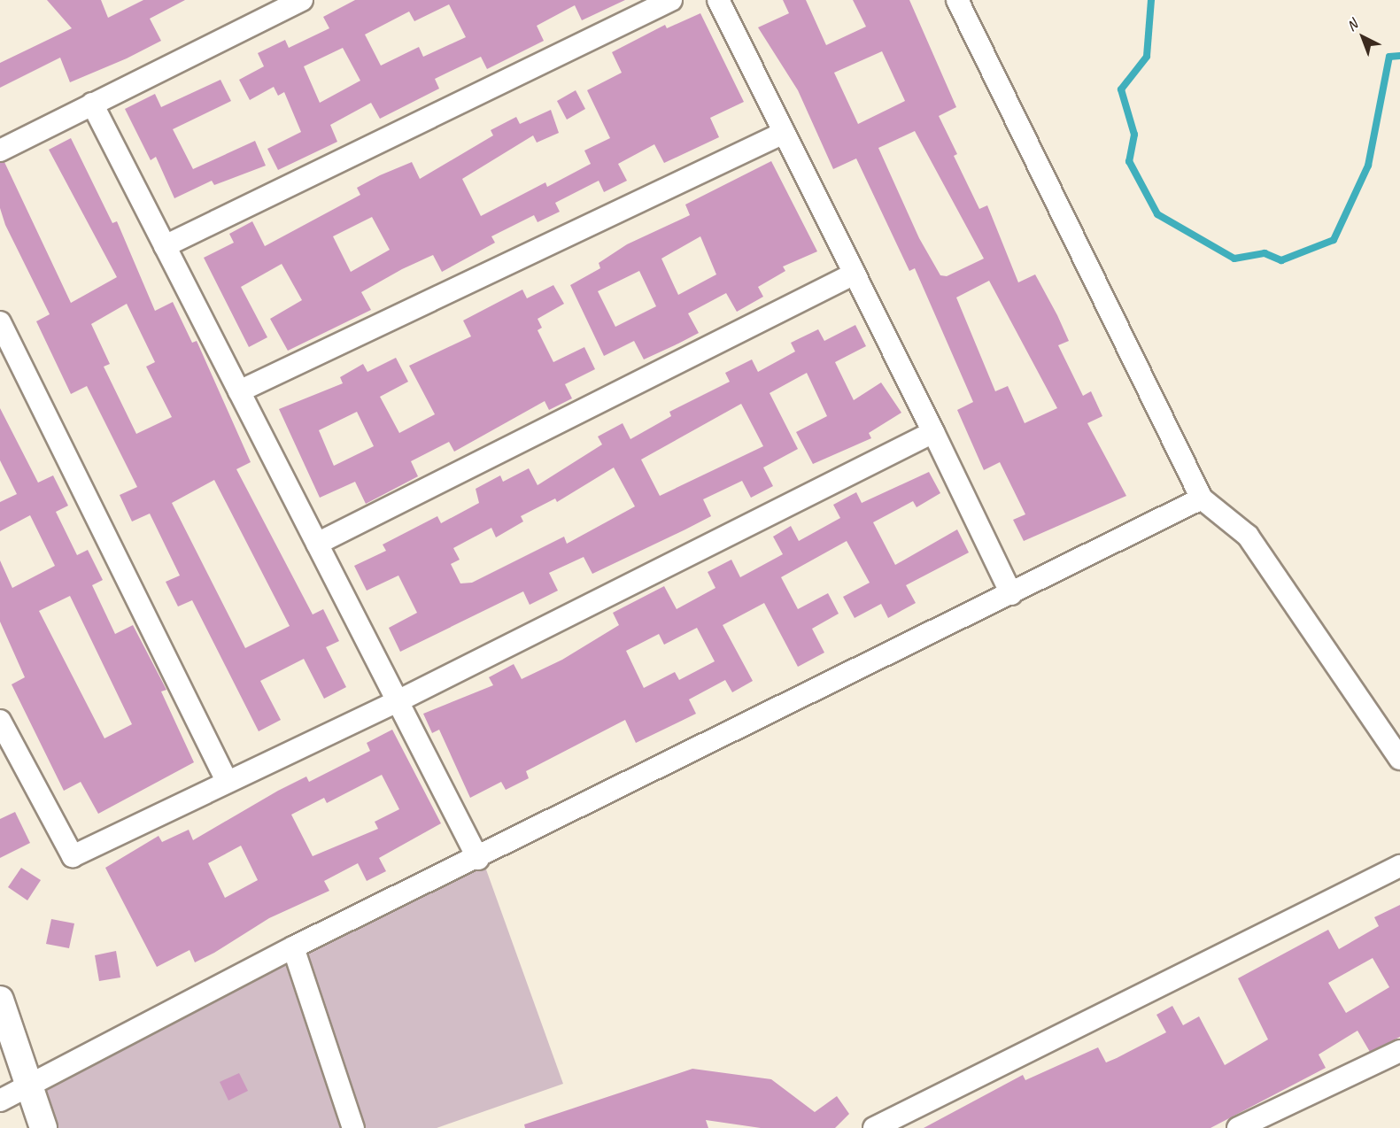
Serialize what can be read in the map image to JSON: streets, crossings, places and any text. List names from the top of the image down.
{
  "north": "top left"
}
